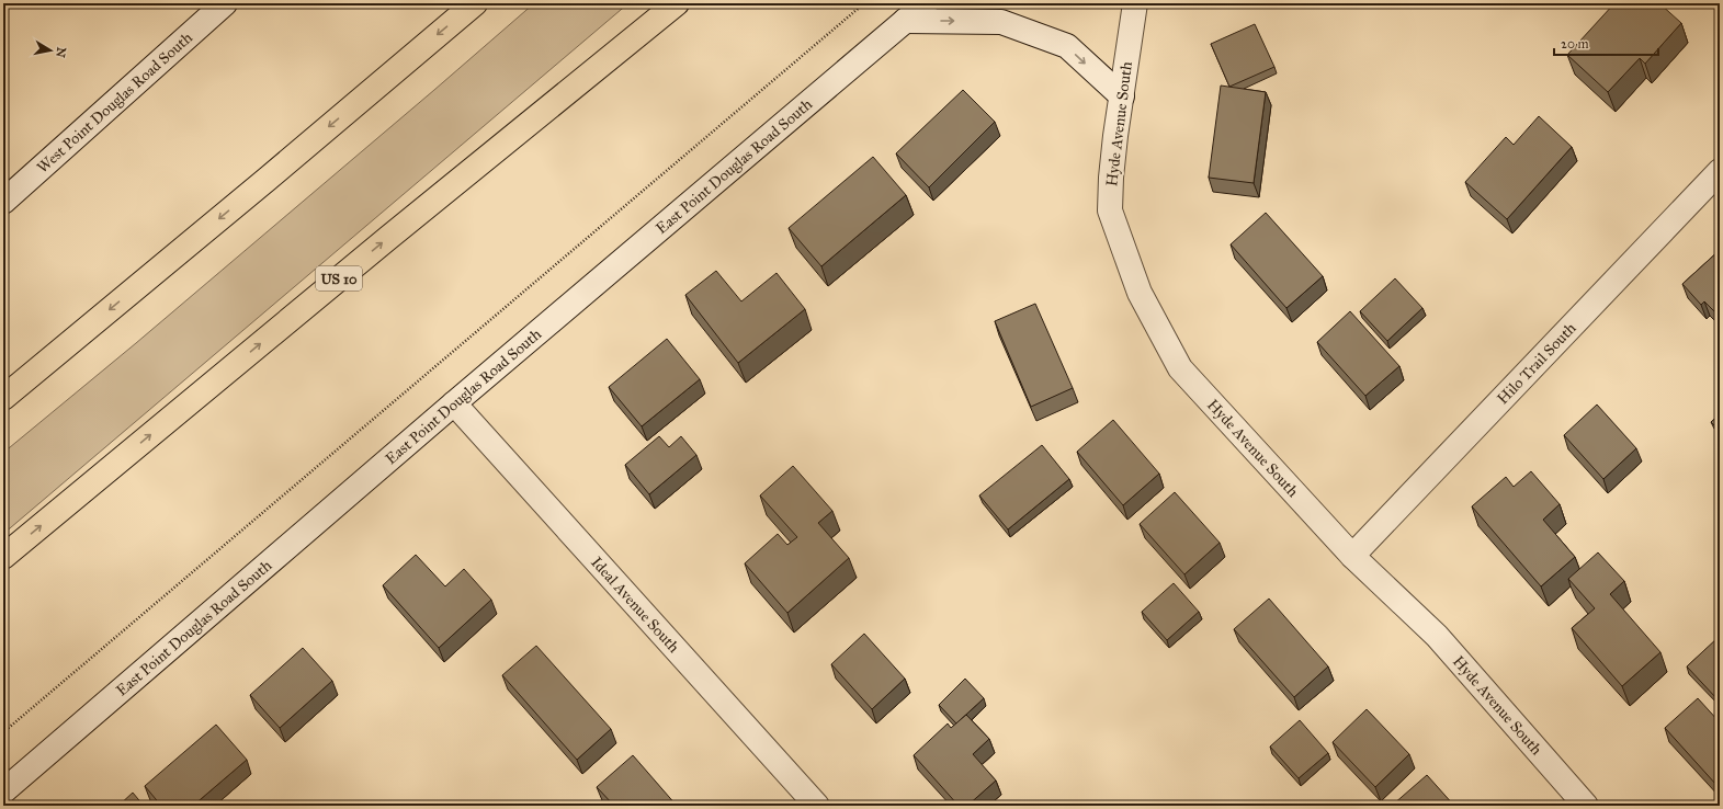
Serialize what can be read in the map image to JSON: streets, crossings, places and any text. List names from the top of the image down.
{
  "streets": {
    "highway": ["US 10"],
    "street": [
      "West Point Douglas Road South",
      "Hyde Avenue South",
      "East Point Douglas Road South",
      "Hilo Trail South",
      "Ideal Avenue South"
    ]
  },
  "crossings": [
    ["Hyde Avenue South", "Hilo Trail South"],
    ["East Point Douglas Road South", "Ideal Avenue South"]
  ],
  "scale_bar": "20 m",
  "north": "right"
}
